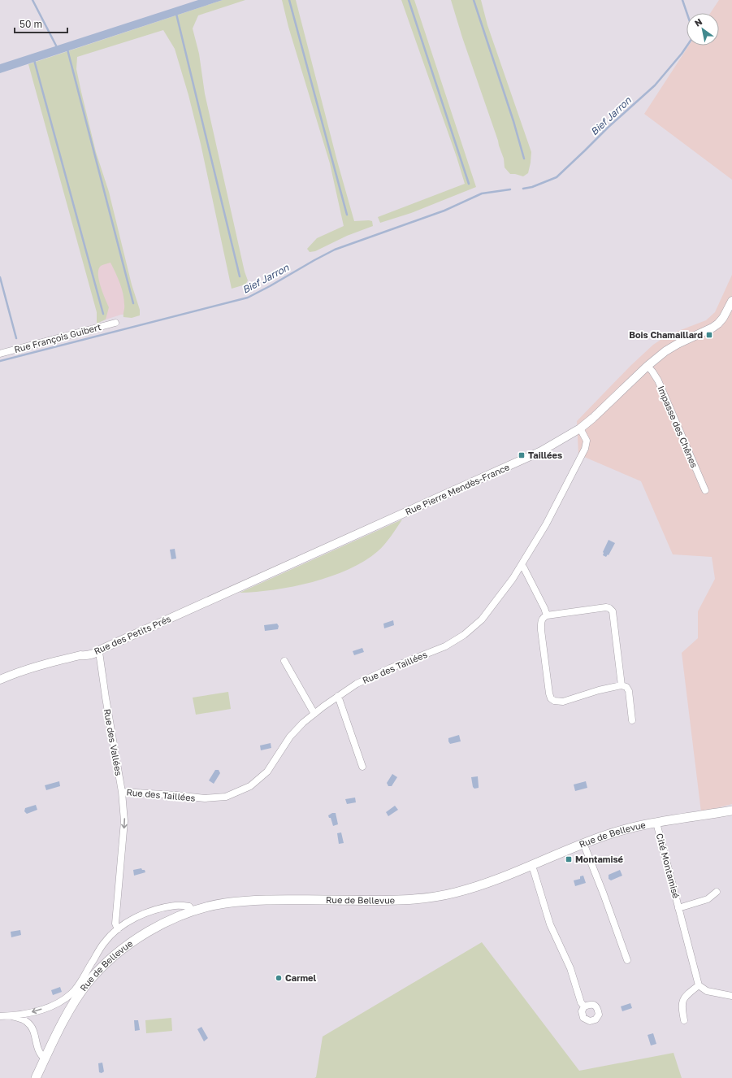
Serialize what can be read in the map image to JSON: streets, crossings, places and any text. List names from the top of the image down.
{
  "streets": {
    "main road": ["Rue de Bellevue"],
    "street": [
      "Rue François Guibert",
      "Impasse des Chênes",
      "Rue Pierre Mendès-France",
      "Rue des Petits Prés",
      "Rue des Taillées",
      "Rue des Vallées",
      "Cité Montamisé"
    ]
  },
  "crossings": [
    ["Impasse des Chênes", "Rue Pierre Mendès-France"],
    ["Rue Pierre Mendès-France", "Rue des Petits Prés"],
    ["Rue Pierre Mendès-France", "Rue des Taillées"],
    ["Rue des Petits Prés", "Rue des Vallées"],
    ["Rue des Taillées", "Rue des Vallées"],
    ["Rue de Bellevue", "Cité Montamisé"]
  ],
  "one_way": ["Rue des Vallées"],
  "water": ["Bief Jarron"],
  "places": {
    "transit": ["Bois Chamaillard", "Taillées", "Montamisé"],
    "other": ["Carmel"]
  },
  "scale_bar": "50 m",
  "north": "top left"
}
